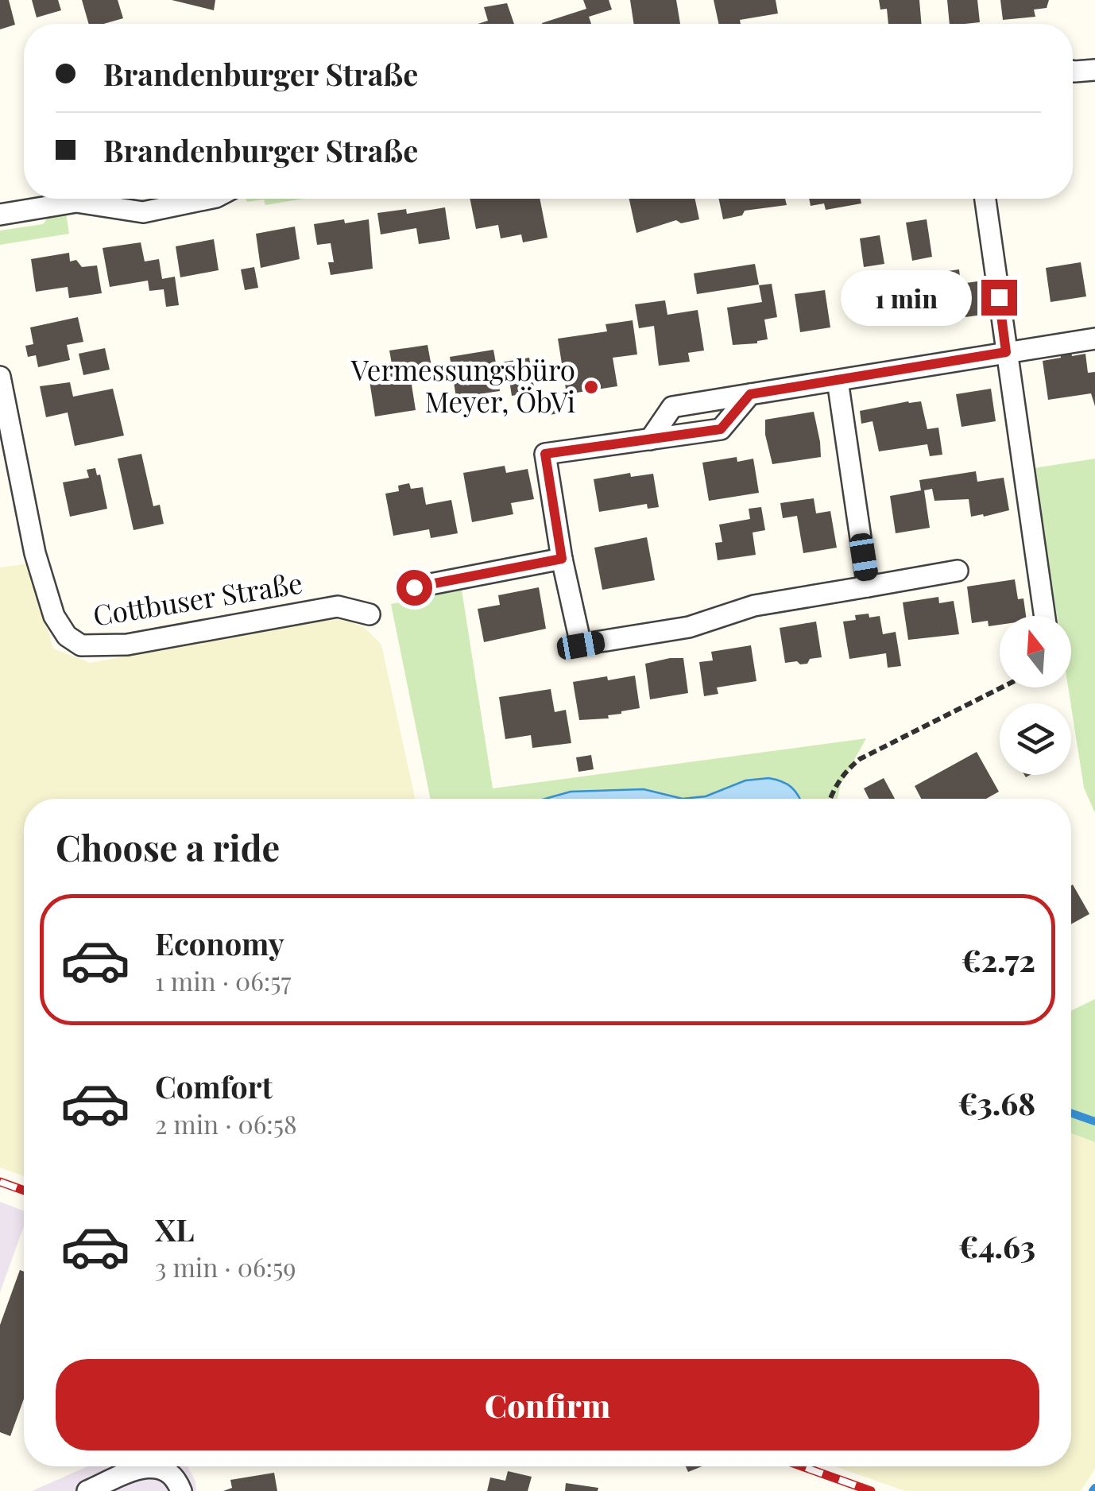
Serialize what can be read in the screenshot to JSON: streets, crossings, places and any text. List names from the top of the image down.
{
  "streets": {
    "street": ["Cottbuser Straße"]
  },
  "places": ["Vermessungsbüro Meyer, ÖbVi"],
  "north": "top",
  "page": {
    "banner": ["Brandenburger Straße", "Brandenburger Straße"],
    "bubble": "1 min",
    "heading": "Choose a ride",
    "list": [
      {
        "name": "Economy",
        "note": "1 min · 06:57",
        "value": "€2.72"
      },
      {
        "name": "Comfort",
        "note": "2 min · 06:58",
        "value": "€3.68"
      },
      {
        "name": "XL",
        "note": "3 min · 06:59",
        "value": "€4.63"
      }
    ],
    "buttons": "Confirm"
  }
}
